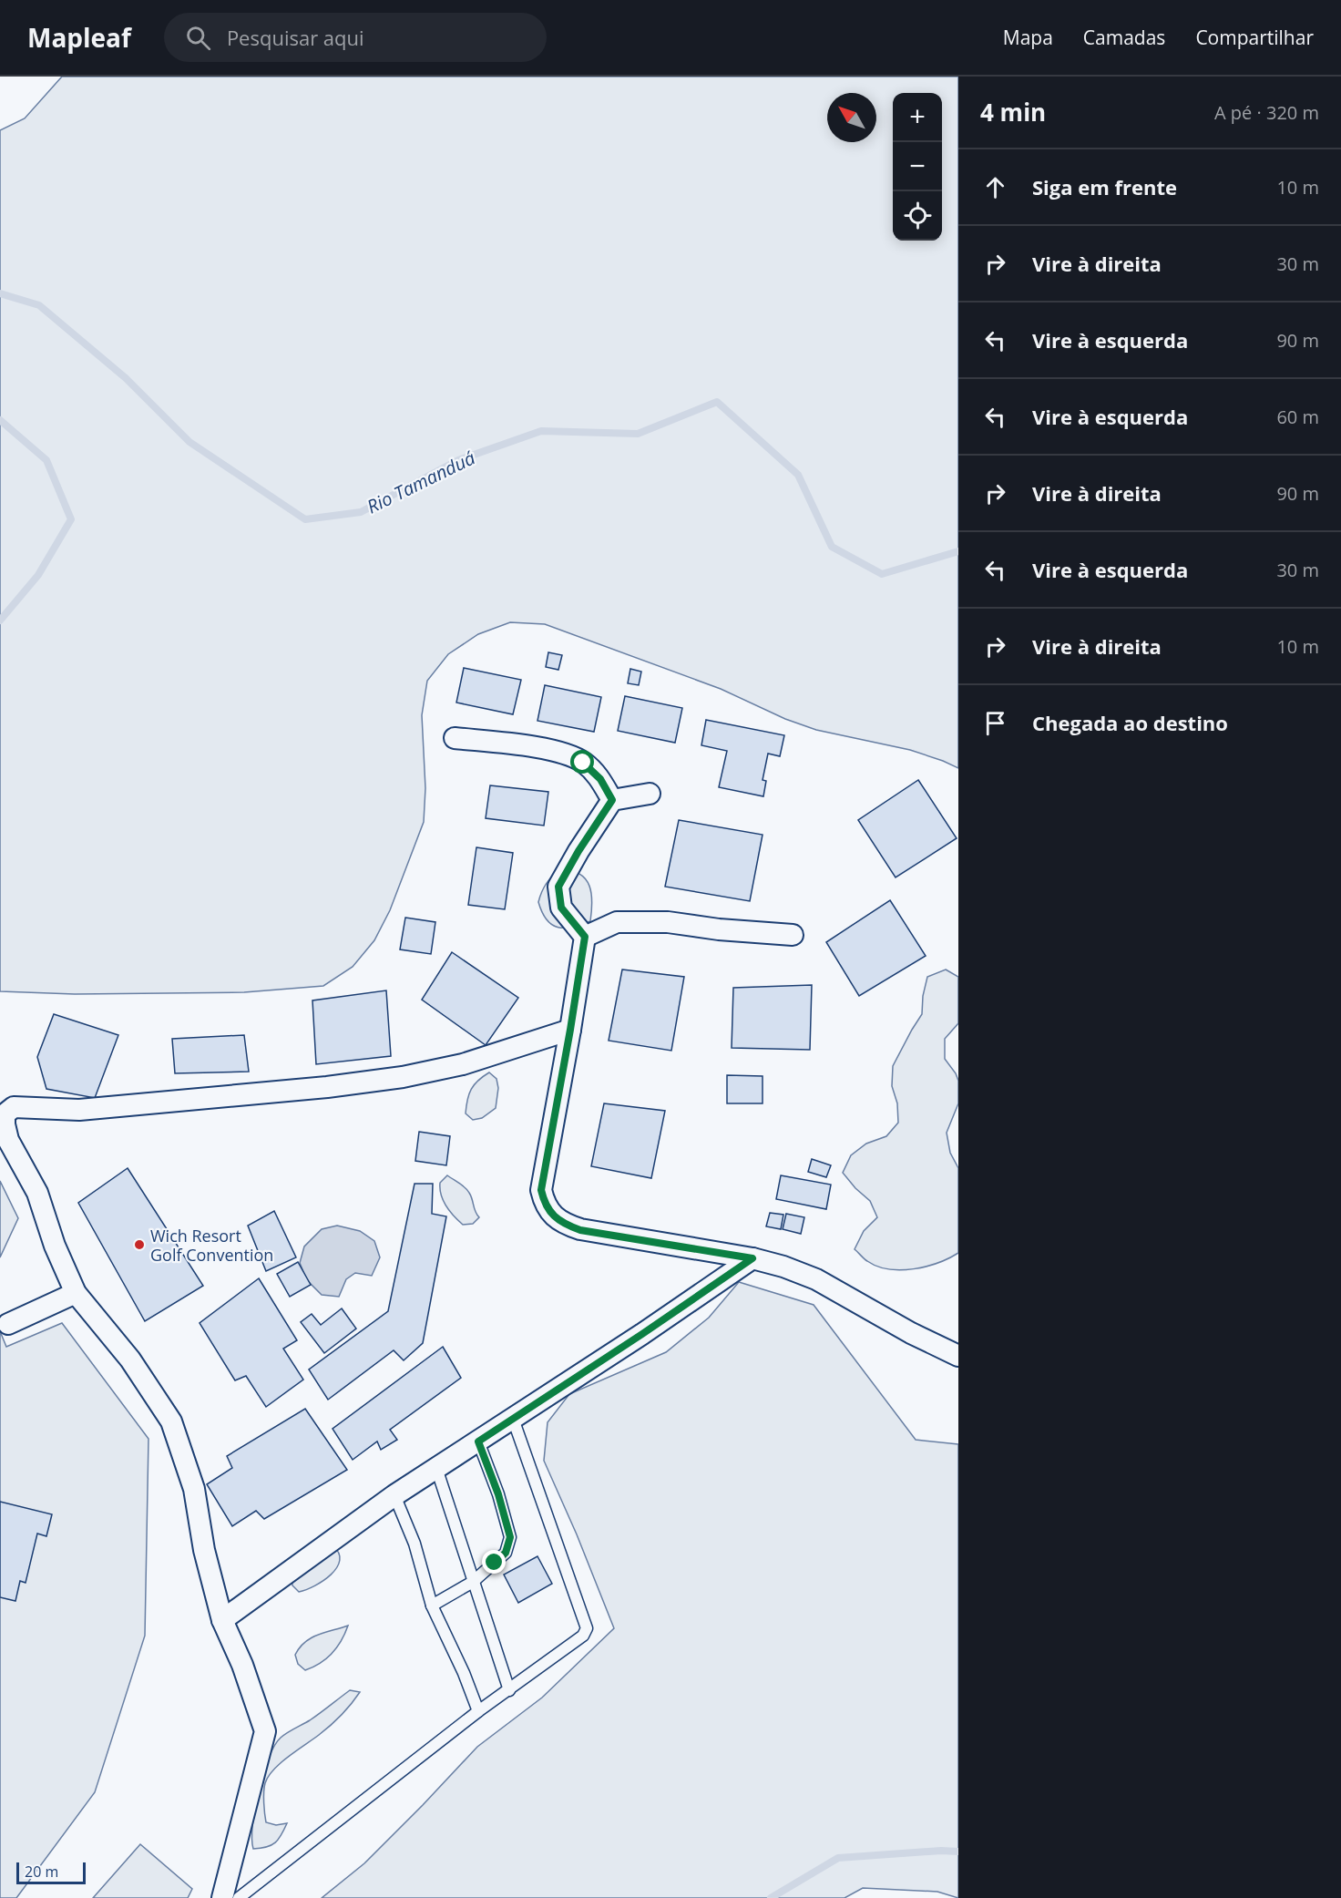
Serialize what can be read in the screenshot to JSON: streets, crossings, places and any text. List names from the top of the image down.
{
  "water": ["Rio Tamanduá"],
  "places": ["Wich Resort Golf Convention"],
  "scale_bar": "20 m",
  "north": "top left",
  "page": {
    "header": "Mapleaf",
    "search": "Pesquisar aqui",
    "nav": ["Mapa", "Camadas", "Compartilhar"],
    "heading": ["4 min", "A pé · 320 m"],
    "map_buttons": ["+", "−"],
    "list": [
      ["Siga em frente", "10 m"],
      ["Vire à direita", "30 m"],
      ["Vire à esquerda", "90 m"],
      ["Vire à esquerda", "60 m"],
      ["Vire à direita", "90 m"],
      ["Vire à esquerda", "30 m"],
      ["Vire à direita", "10 m"],
      "Chegada ao destino"
    ],
    "scale": "20 m"
  }
}
